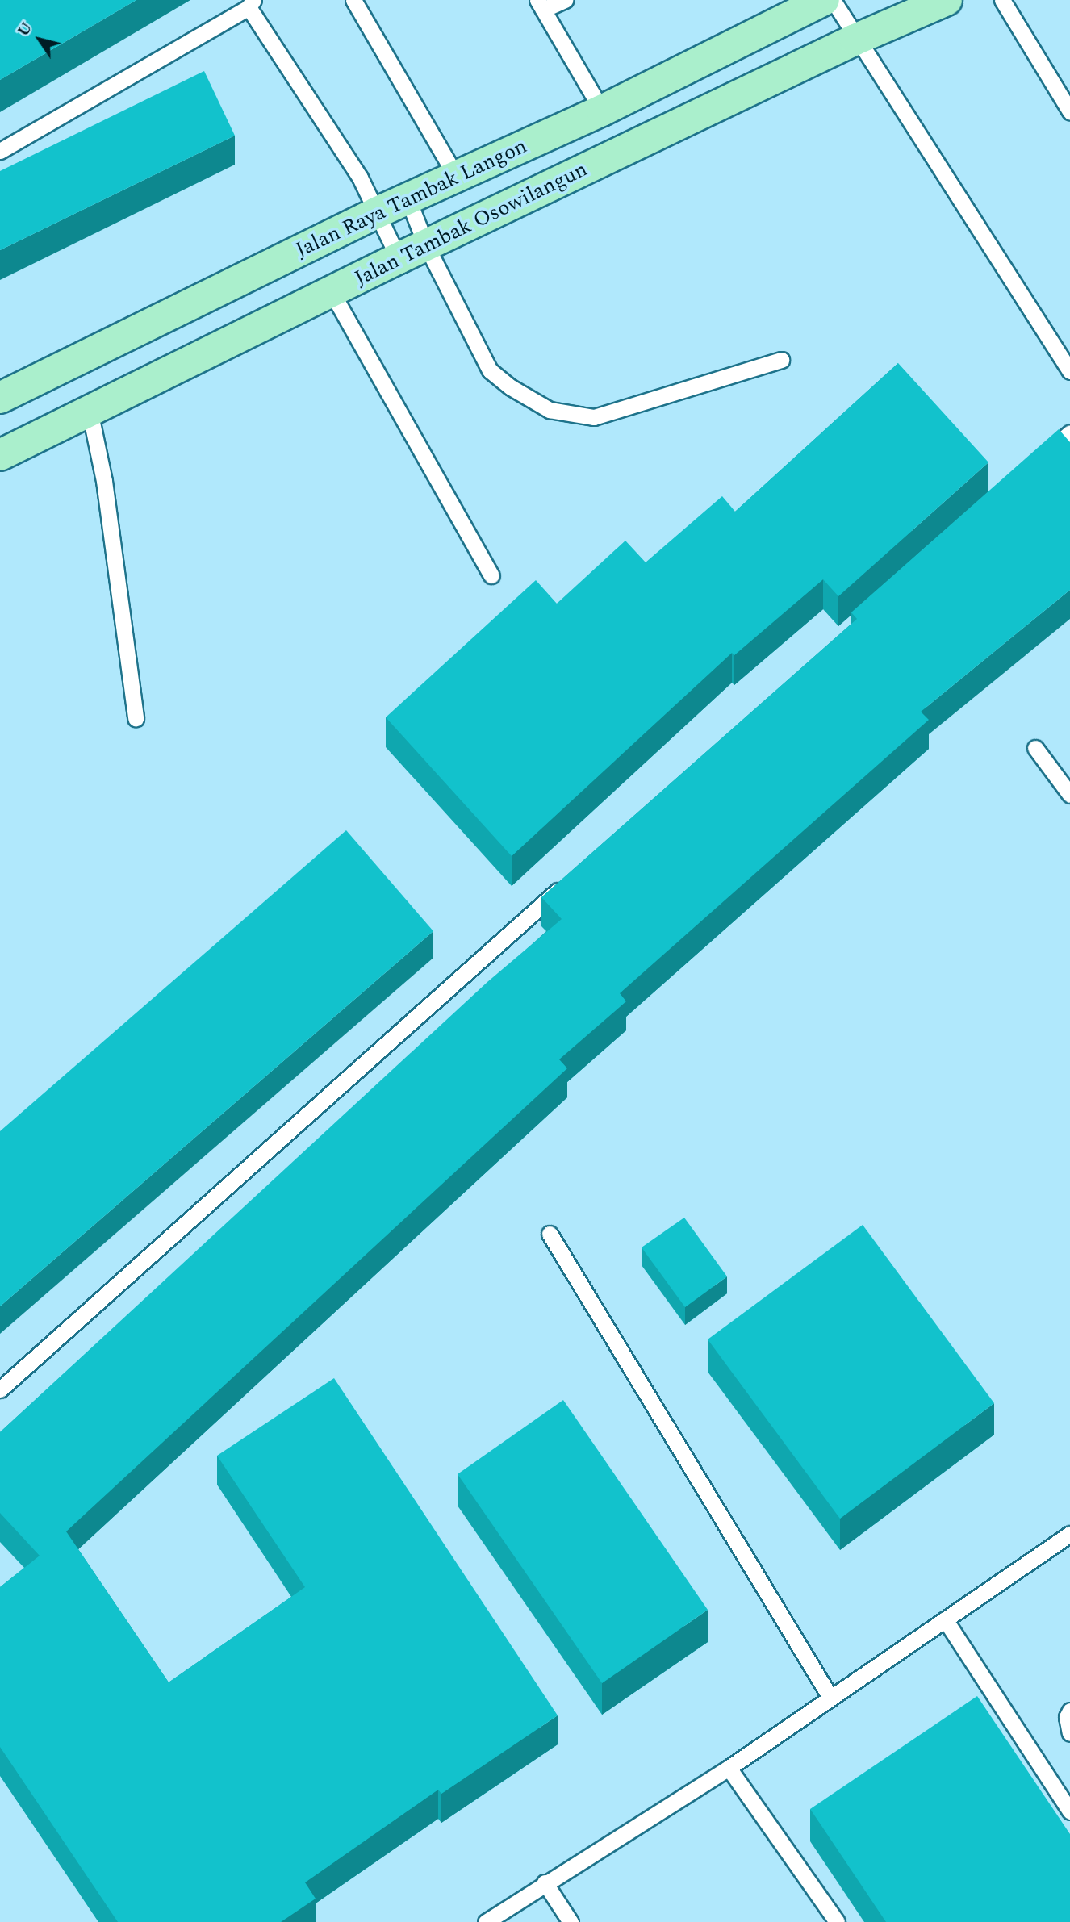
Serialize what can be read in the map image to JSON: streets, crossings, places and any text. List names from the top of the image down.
{
  "streets": {
    "highway": ["Jalan Raya Tambak Langon", "Jalan Tambak Osowilangun"]
  },
  "north": "top left"
}
